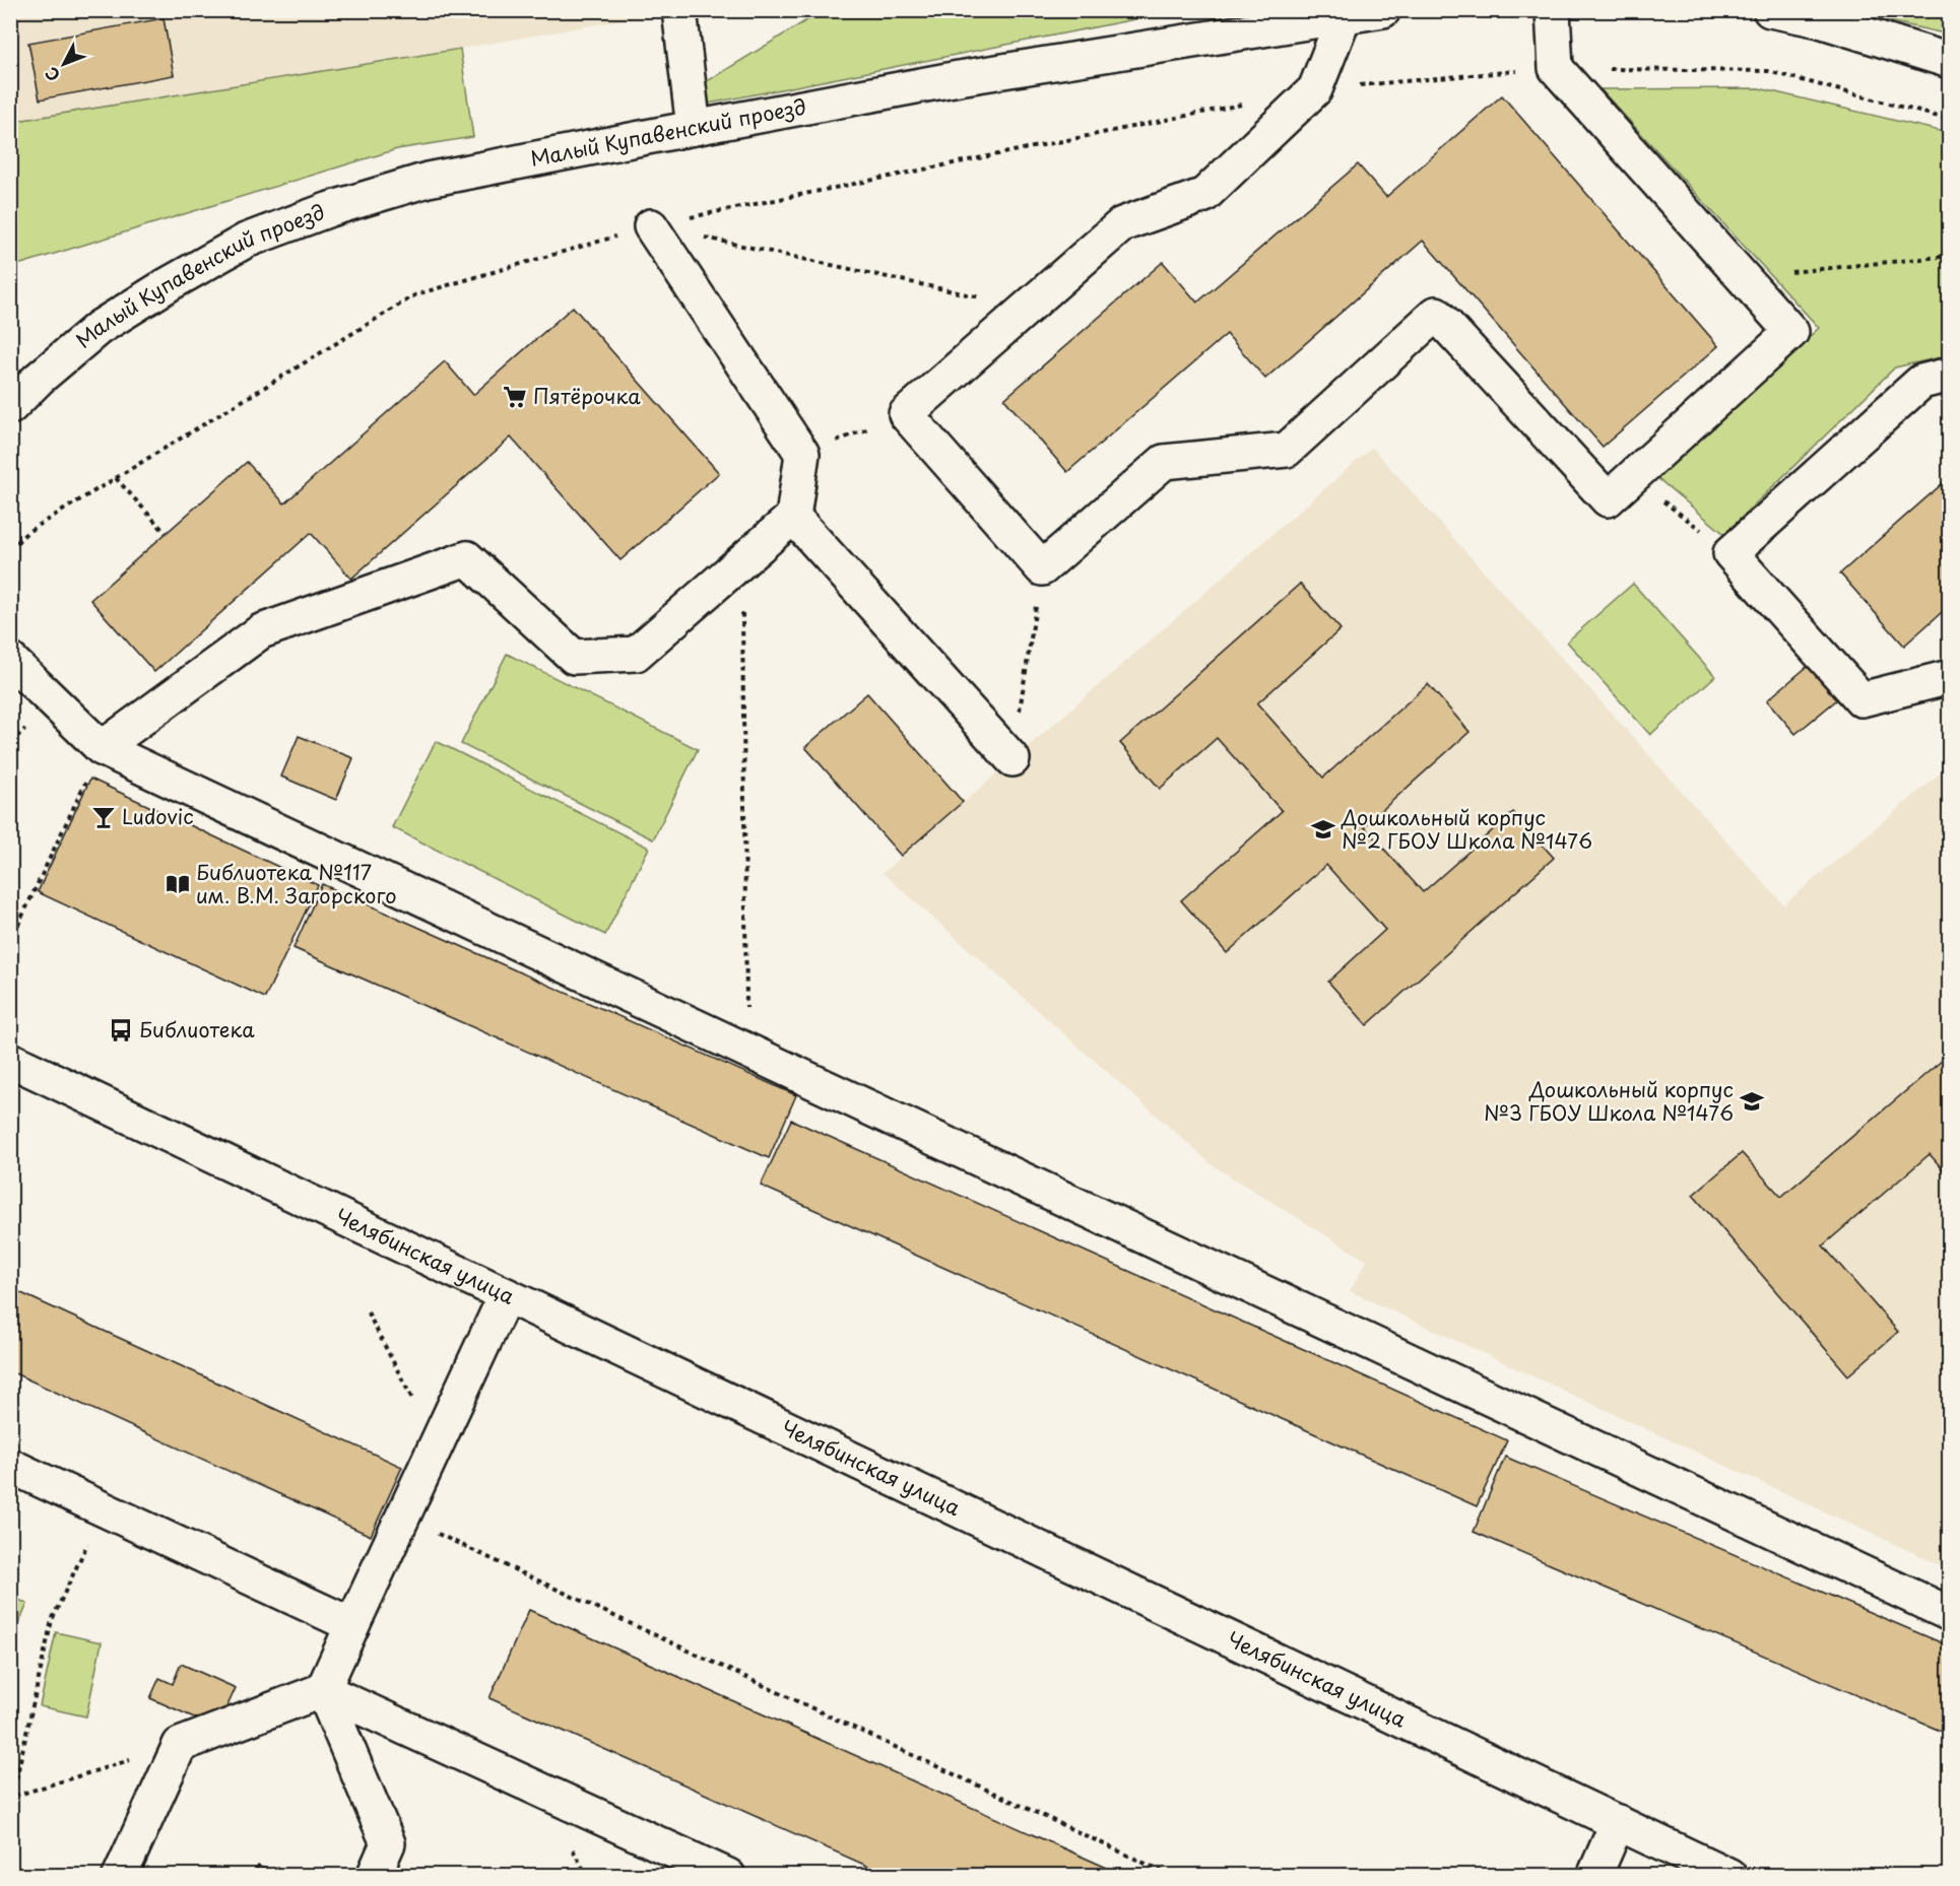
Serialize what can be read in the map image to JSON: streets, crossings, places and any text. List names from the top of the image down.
{
  "streets": {
    "street": ["Малый Купавенский проезд", "Челябинская улица"]
  },
  "places": {
    "supermarket": ["Пятёрочка"],
    "bar": ["Ludovic"],
    "school or university": ["Дошкольный корпус №2 ГБОУ Школа №1476", "Дошкольный корпус №3 ГБОУ Школа №1476"],
    "library": ["Библиотека №117 им. В.М. Загорского"],
    "bus stop": ["Библиотека"]
  },
  "north": "bottom left"
}
